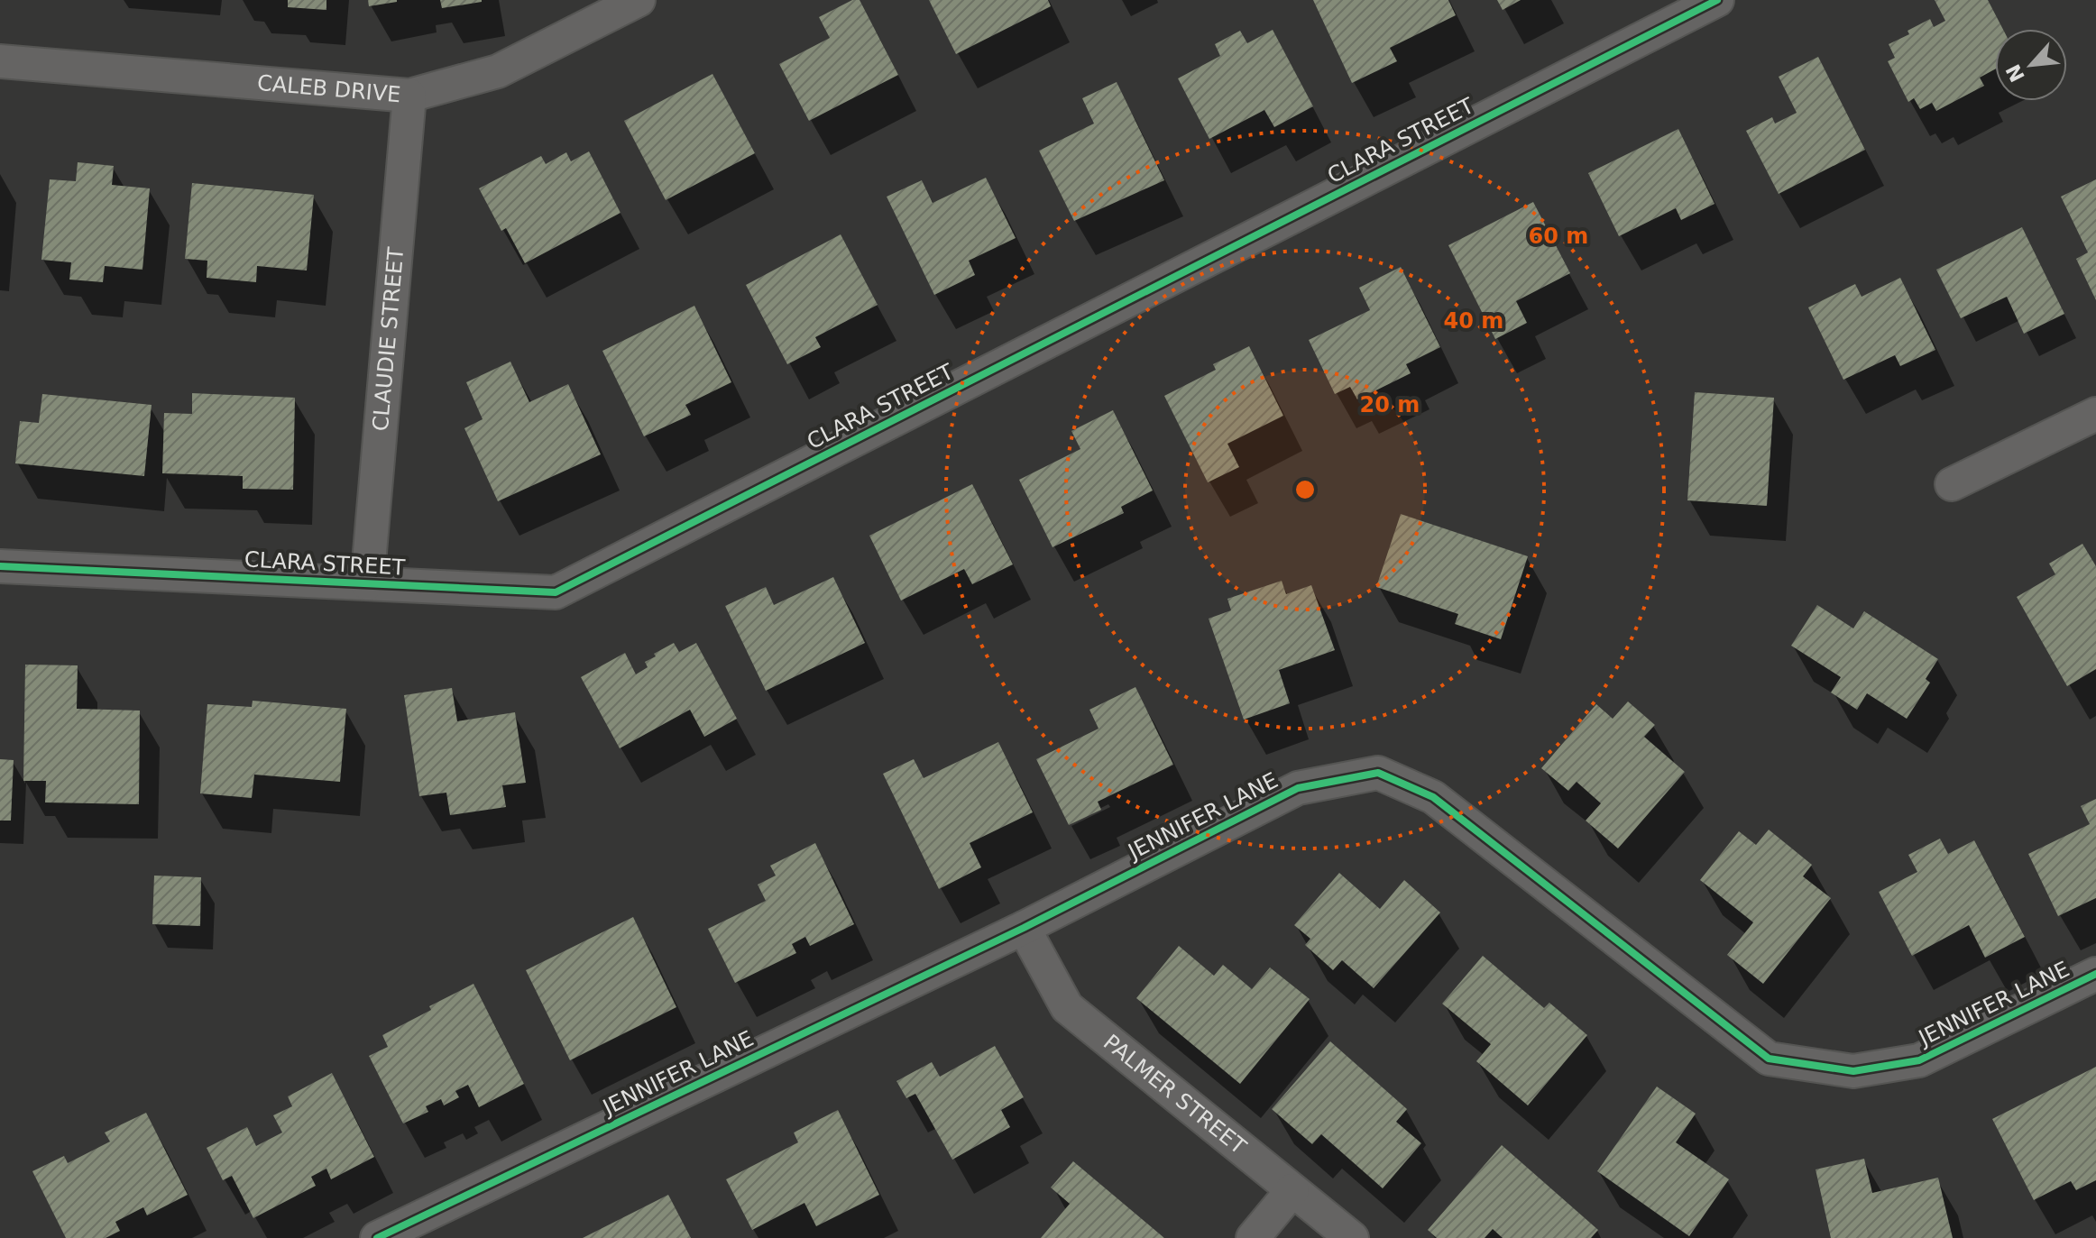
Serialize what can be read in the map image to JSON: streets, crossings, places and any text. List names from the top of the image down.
{
  "streets": {
    "street": [
      "CALEB DRIVE",
      "CLARA STREET",
      "CLAUDIE STREET",
      "JENNIFER LANE",
      "PALMER STREET"
    ]
  },
  "crossings": [
    ["CALEB DRIVE", "CLAUDIE STREET"],
    ["CLARA STREET", "CLAUDIE STREET"],
    ["JENNIFER LANE", "PALMER STREET"]
  ],
  "north": "bottom left",
  "rings": ["60 m", "40 m", "20 m"]
}
